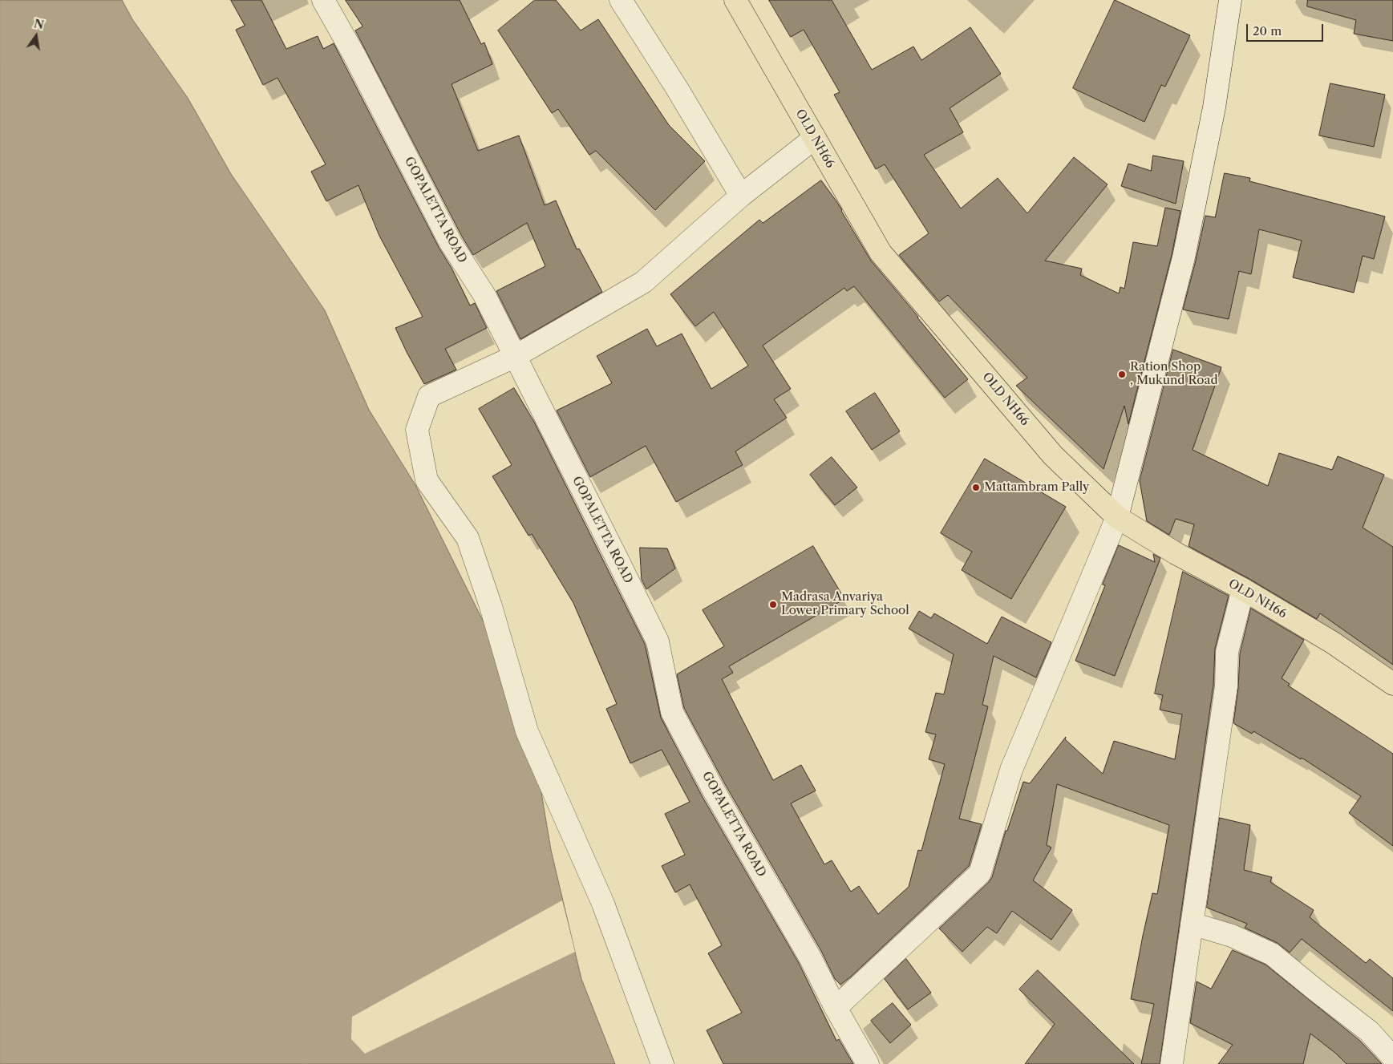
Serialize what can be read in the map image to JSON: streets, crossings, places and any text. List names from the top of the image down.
{
  "streets": {
    "main road": ["OLD NH66"],
    "street": ["GOPALETTA ROAD"]
  },
  "places": ["Ration Shop , Mukund Road", "Mattambram Pally", "Madrasa Anvariya Lower Primary School"],
  "scale_bar": "20 m",
  "north": "top"
}
